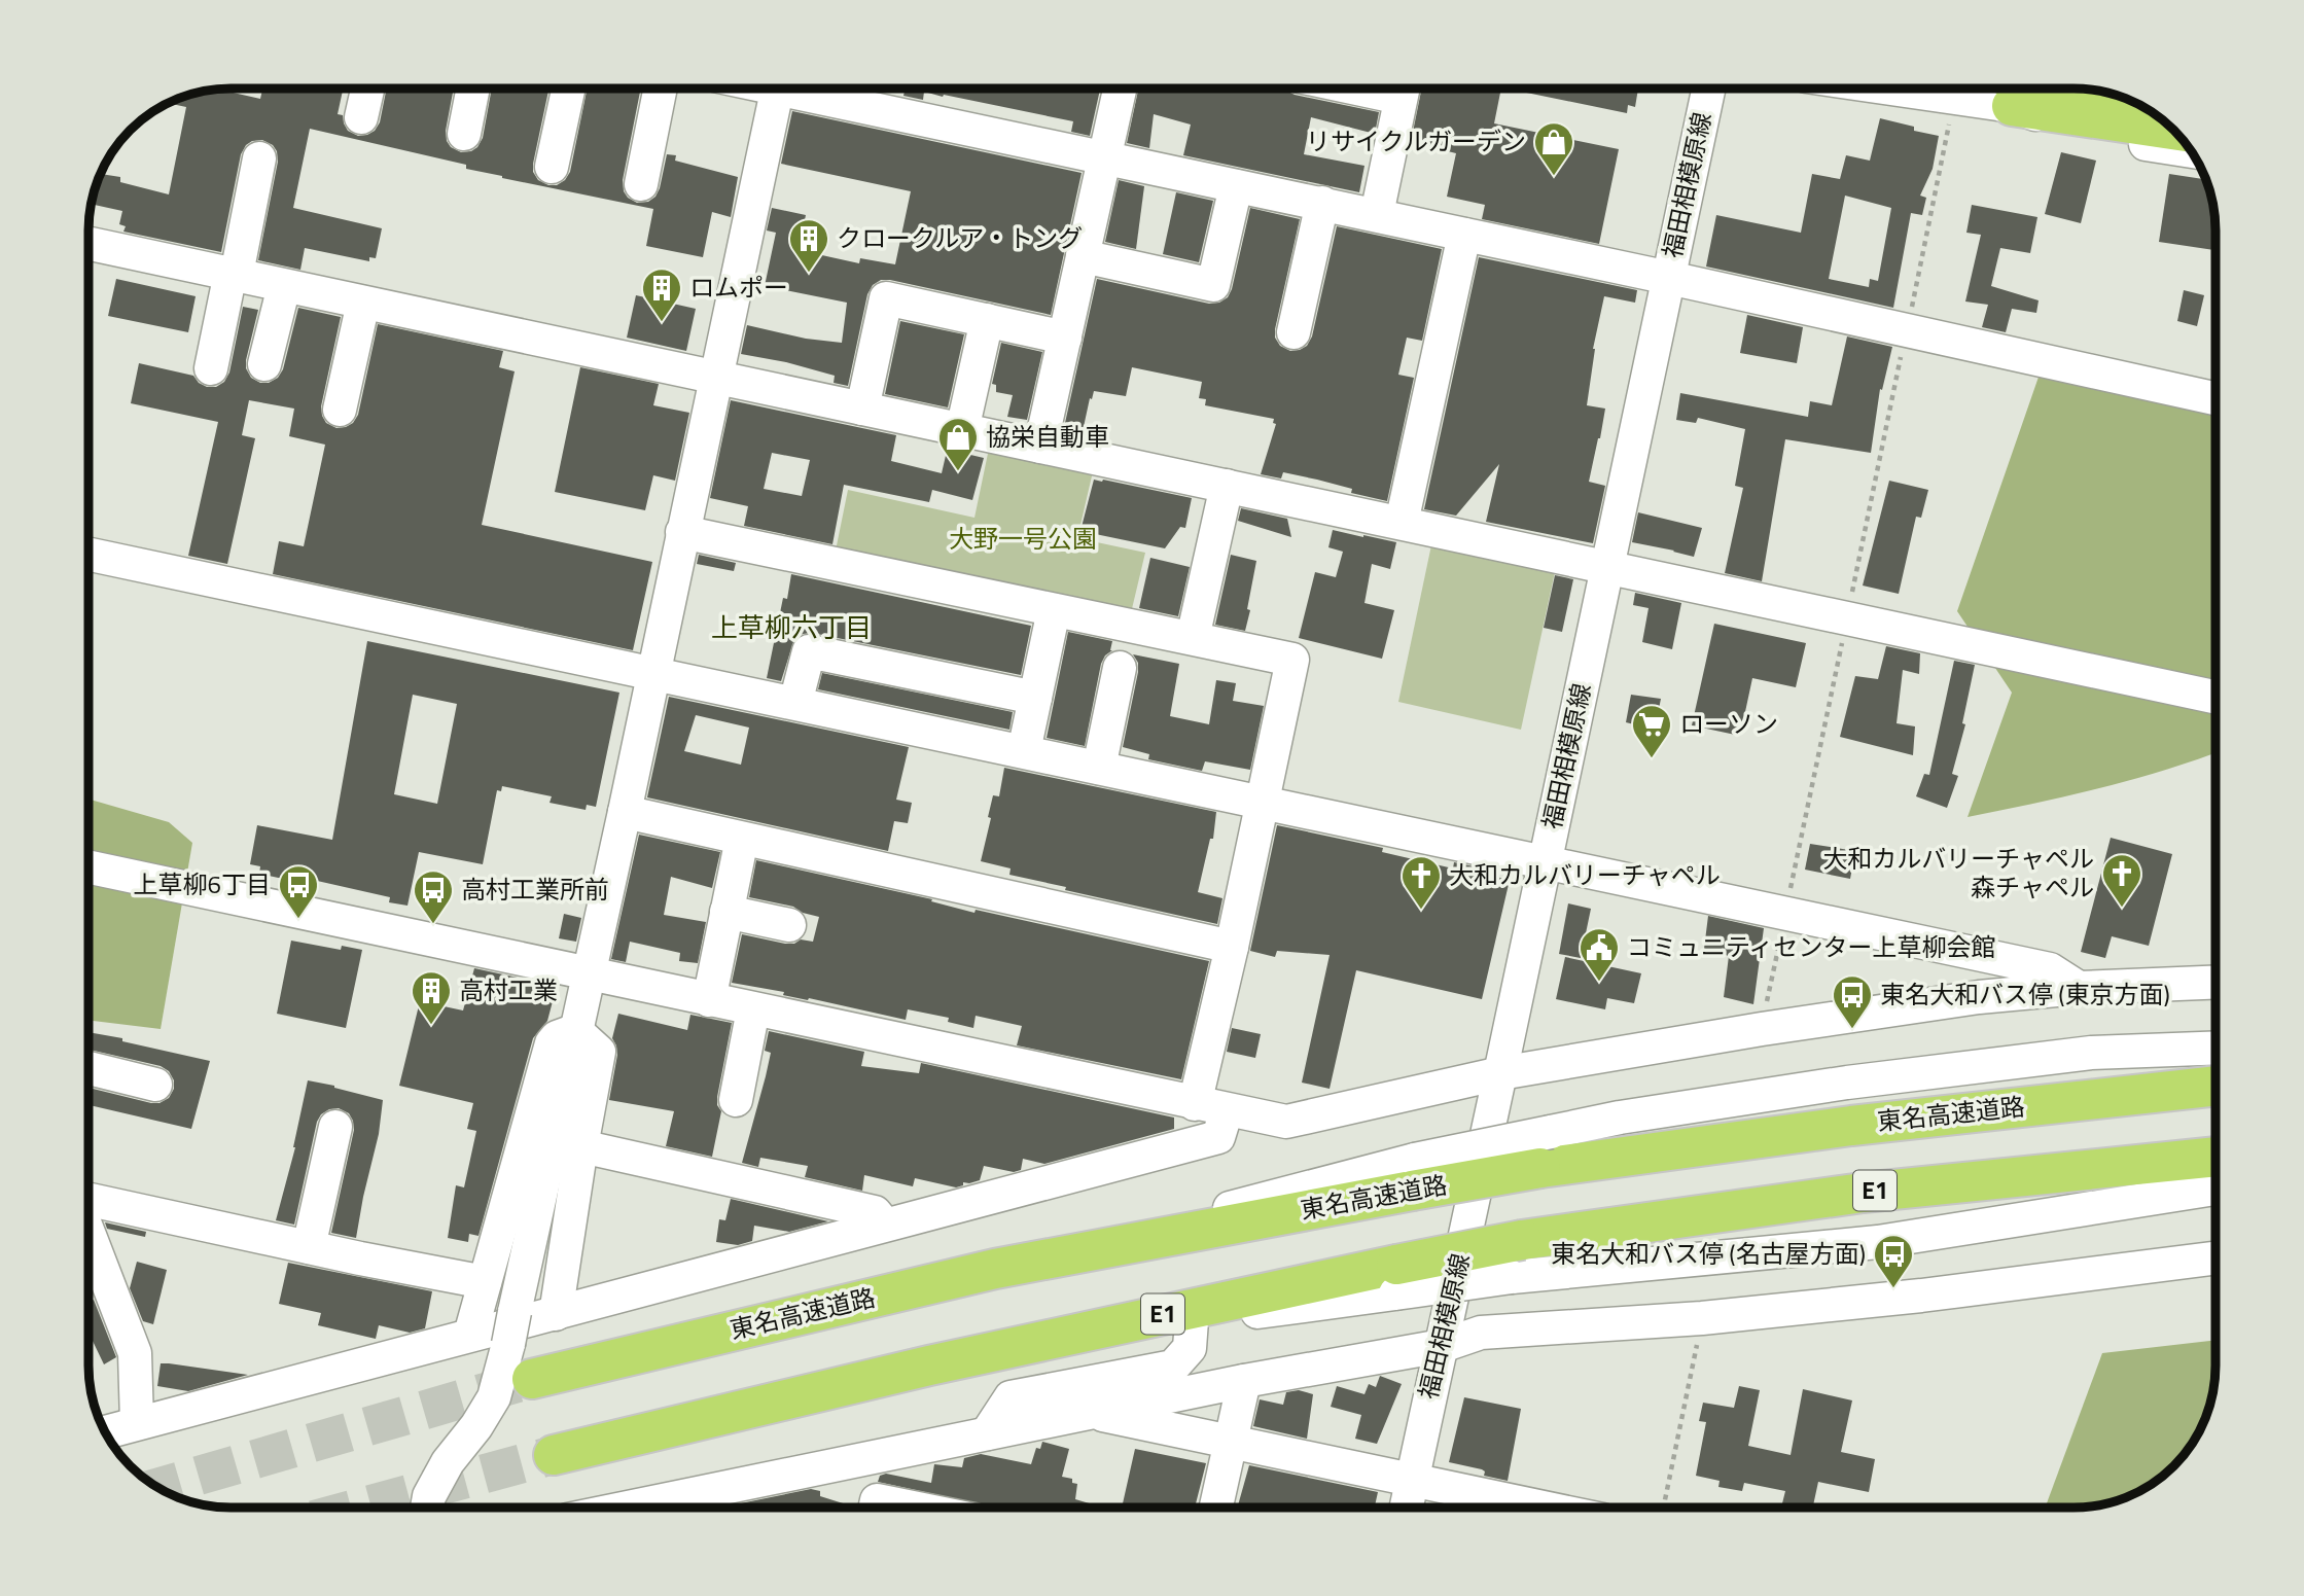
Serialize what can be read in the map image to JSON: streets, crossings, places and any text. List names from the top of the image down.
{
  "streets": {
    "highway": ["東名高速道路", "E1"],
    "street": ["福田相模原線"]
  },
  "districts": ["上草柳六丁目"],
  "parks": ["大野一号公園"],
  "places": {
    "shop": ["リサイクルガーデン", "協栄自動車"],
    "building": ["クロークルア・トング", "ロムポー", "高村工業"],
    "supermarket": ["ローソン"],
    "church": ["大和カルバリーチャペル 森チャペル", "大和カルバリーチャペル"],
    "bus stop": [
      "上草柳6丁目",
      "高村工業所前",
      "東名大和バス停 (東京方面)",
      "東名大和バス停 (名古屋方面)"
    ],
    "public building": ["コミュニティセンター上草柳会館"]
  }
}
